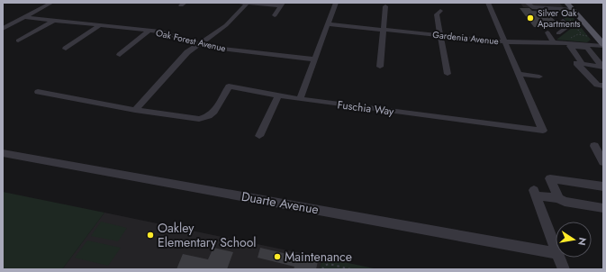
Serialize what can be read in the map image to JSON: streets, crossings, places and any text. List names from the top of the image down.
{
  "streets": {
    "street": [
      "Gardenia Avenue",
      "Oak Forest Avenue",
      "Fuschia Way",
      "Duarte Avenue"
    ]
  },
  "places": ["Silver Oak Apartments", "Oakley Elementary School", "Maintenance"],
  "north": "right"
}
